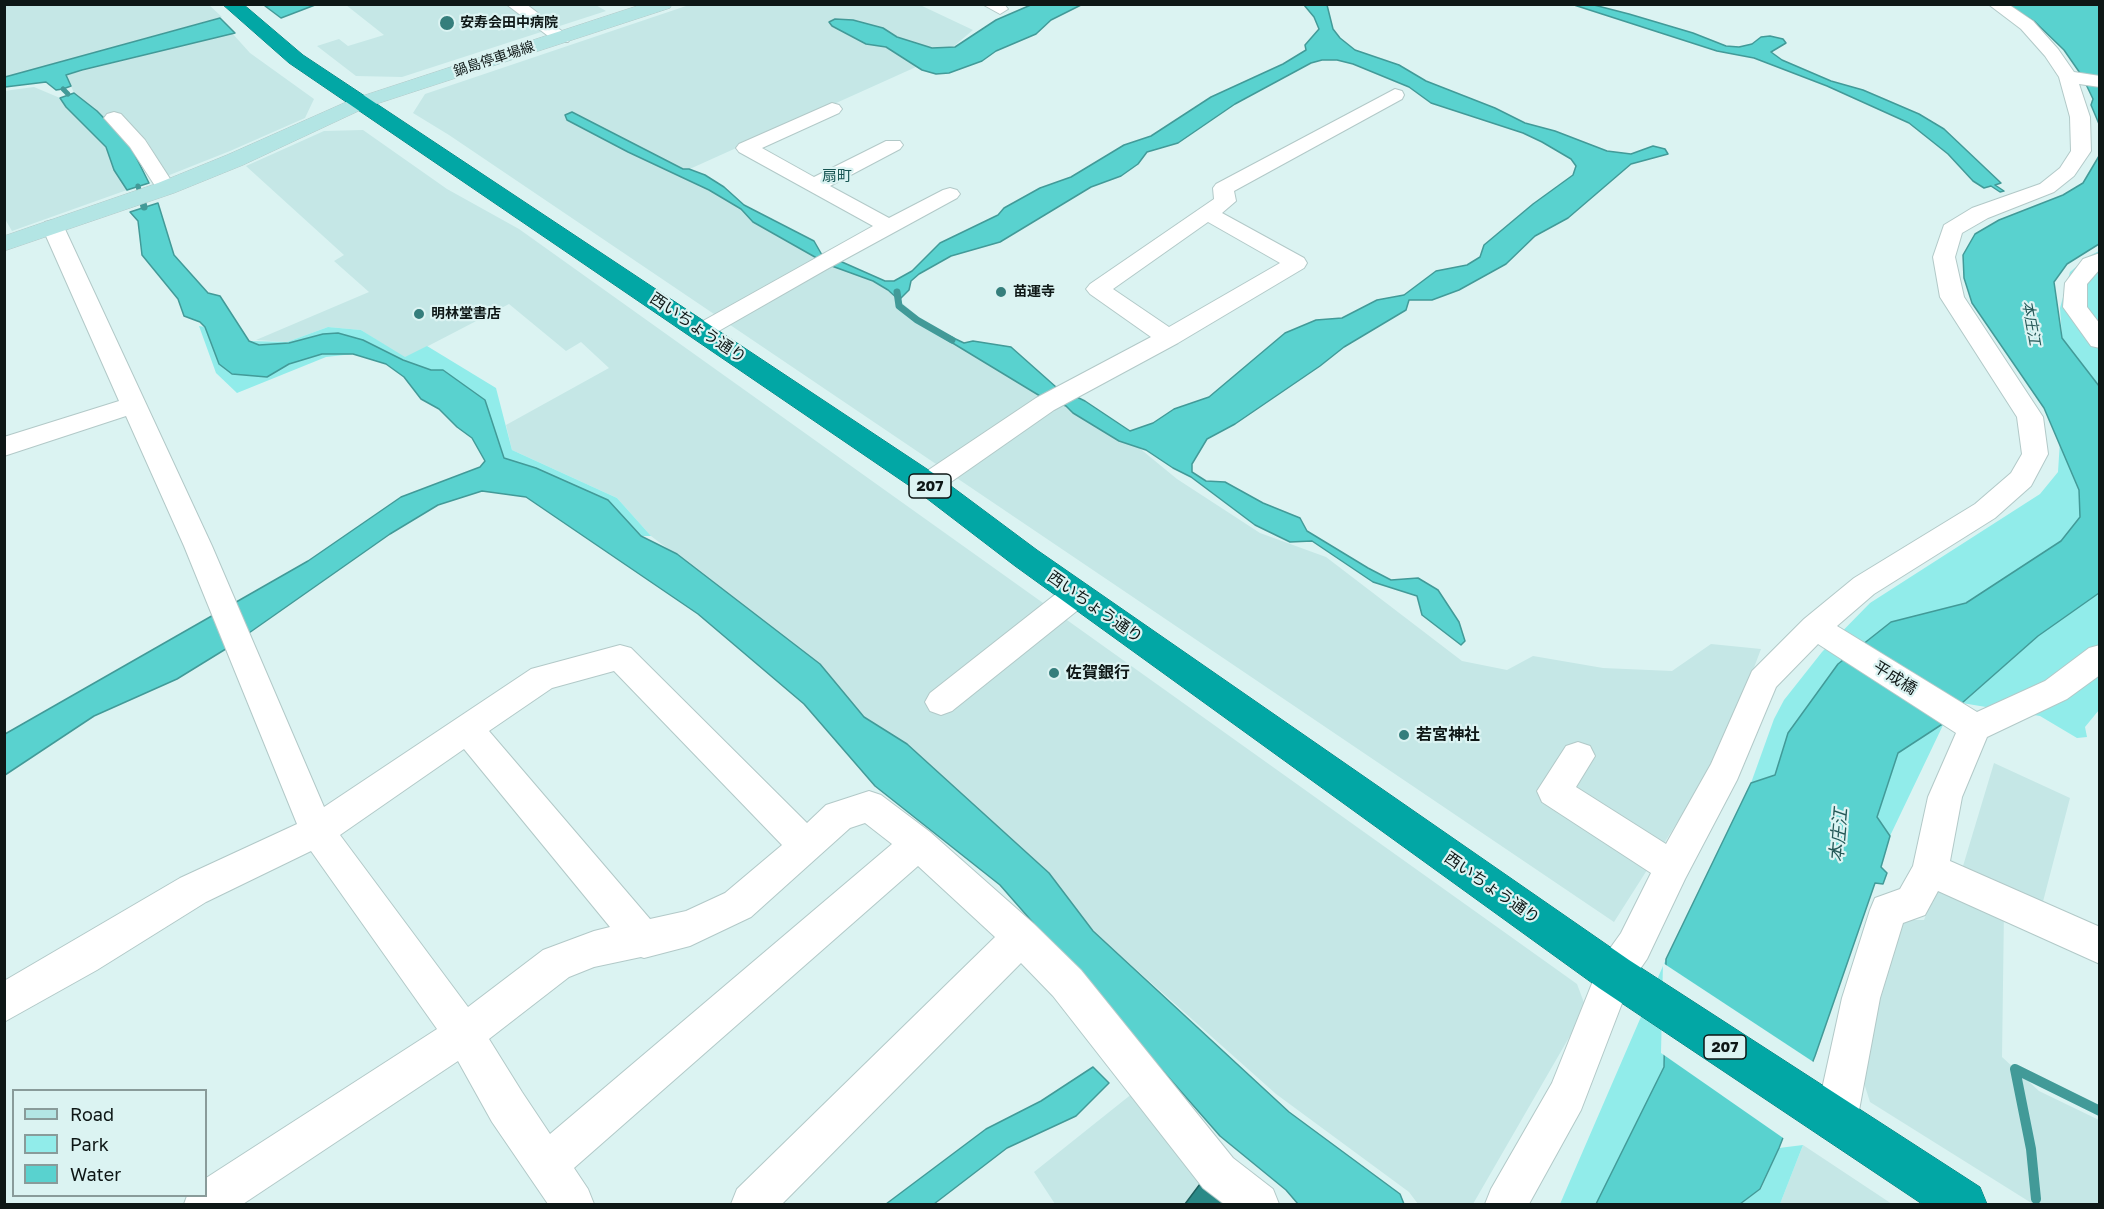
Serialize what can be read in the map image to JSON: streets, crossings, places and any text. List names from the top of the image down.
{
  "streets": {
    "highway": ["西いちょう通り", "207"],
    "main road": ["鍋島停車場線"],
    "street": ["平成橋"]
  },
  "crossings": [
    ["鍋島停車場線", "西いちょう通り"]
  ],
  "districts": ["扇町"],
  "water": ["本庄江"],
  "places": [
    "安寿会田中病院",
    "苗運寺",
    "明林堂書店",
    "佐賀銀行",
    "若宮神社"
  ],
  "legend": ["Road", "Park", "Water"]
}
